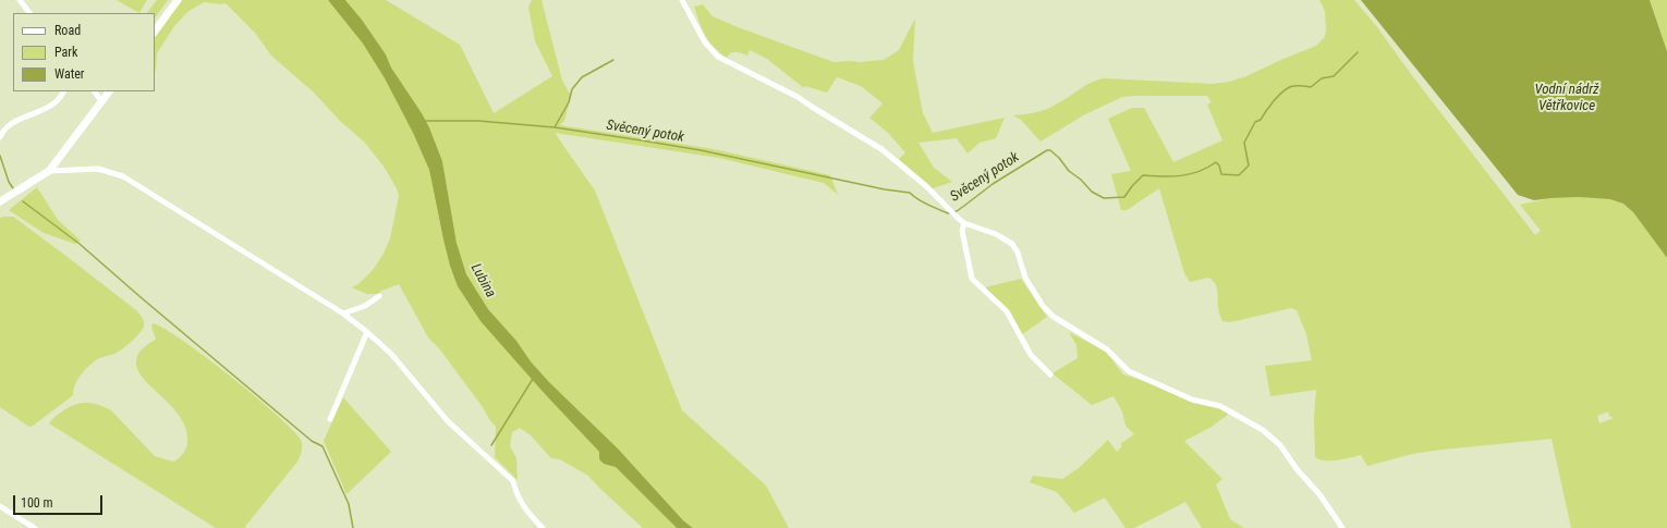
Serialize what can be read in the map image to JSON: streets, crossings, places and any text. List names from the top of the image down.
{
  "water": ["Vodní nádrž Větřkovice", "Svěcený potok", "Lubina"],
  "legend": ["Road", "Park", "Water"],
  "scale_bar": "100 m"
}
